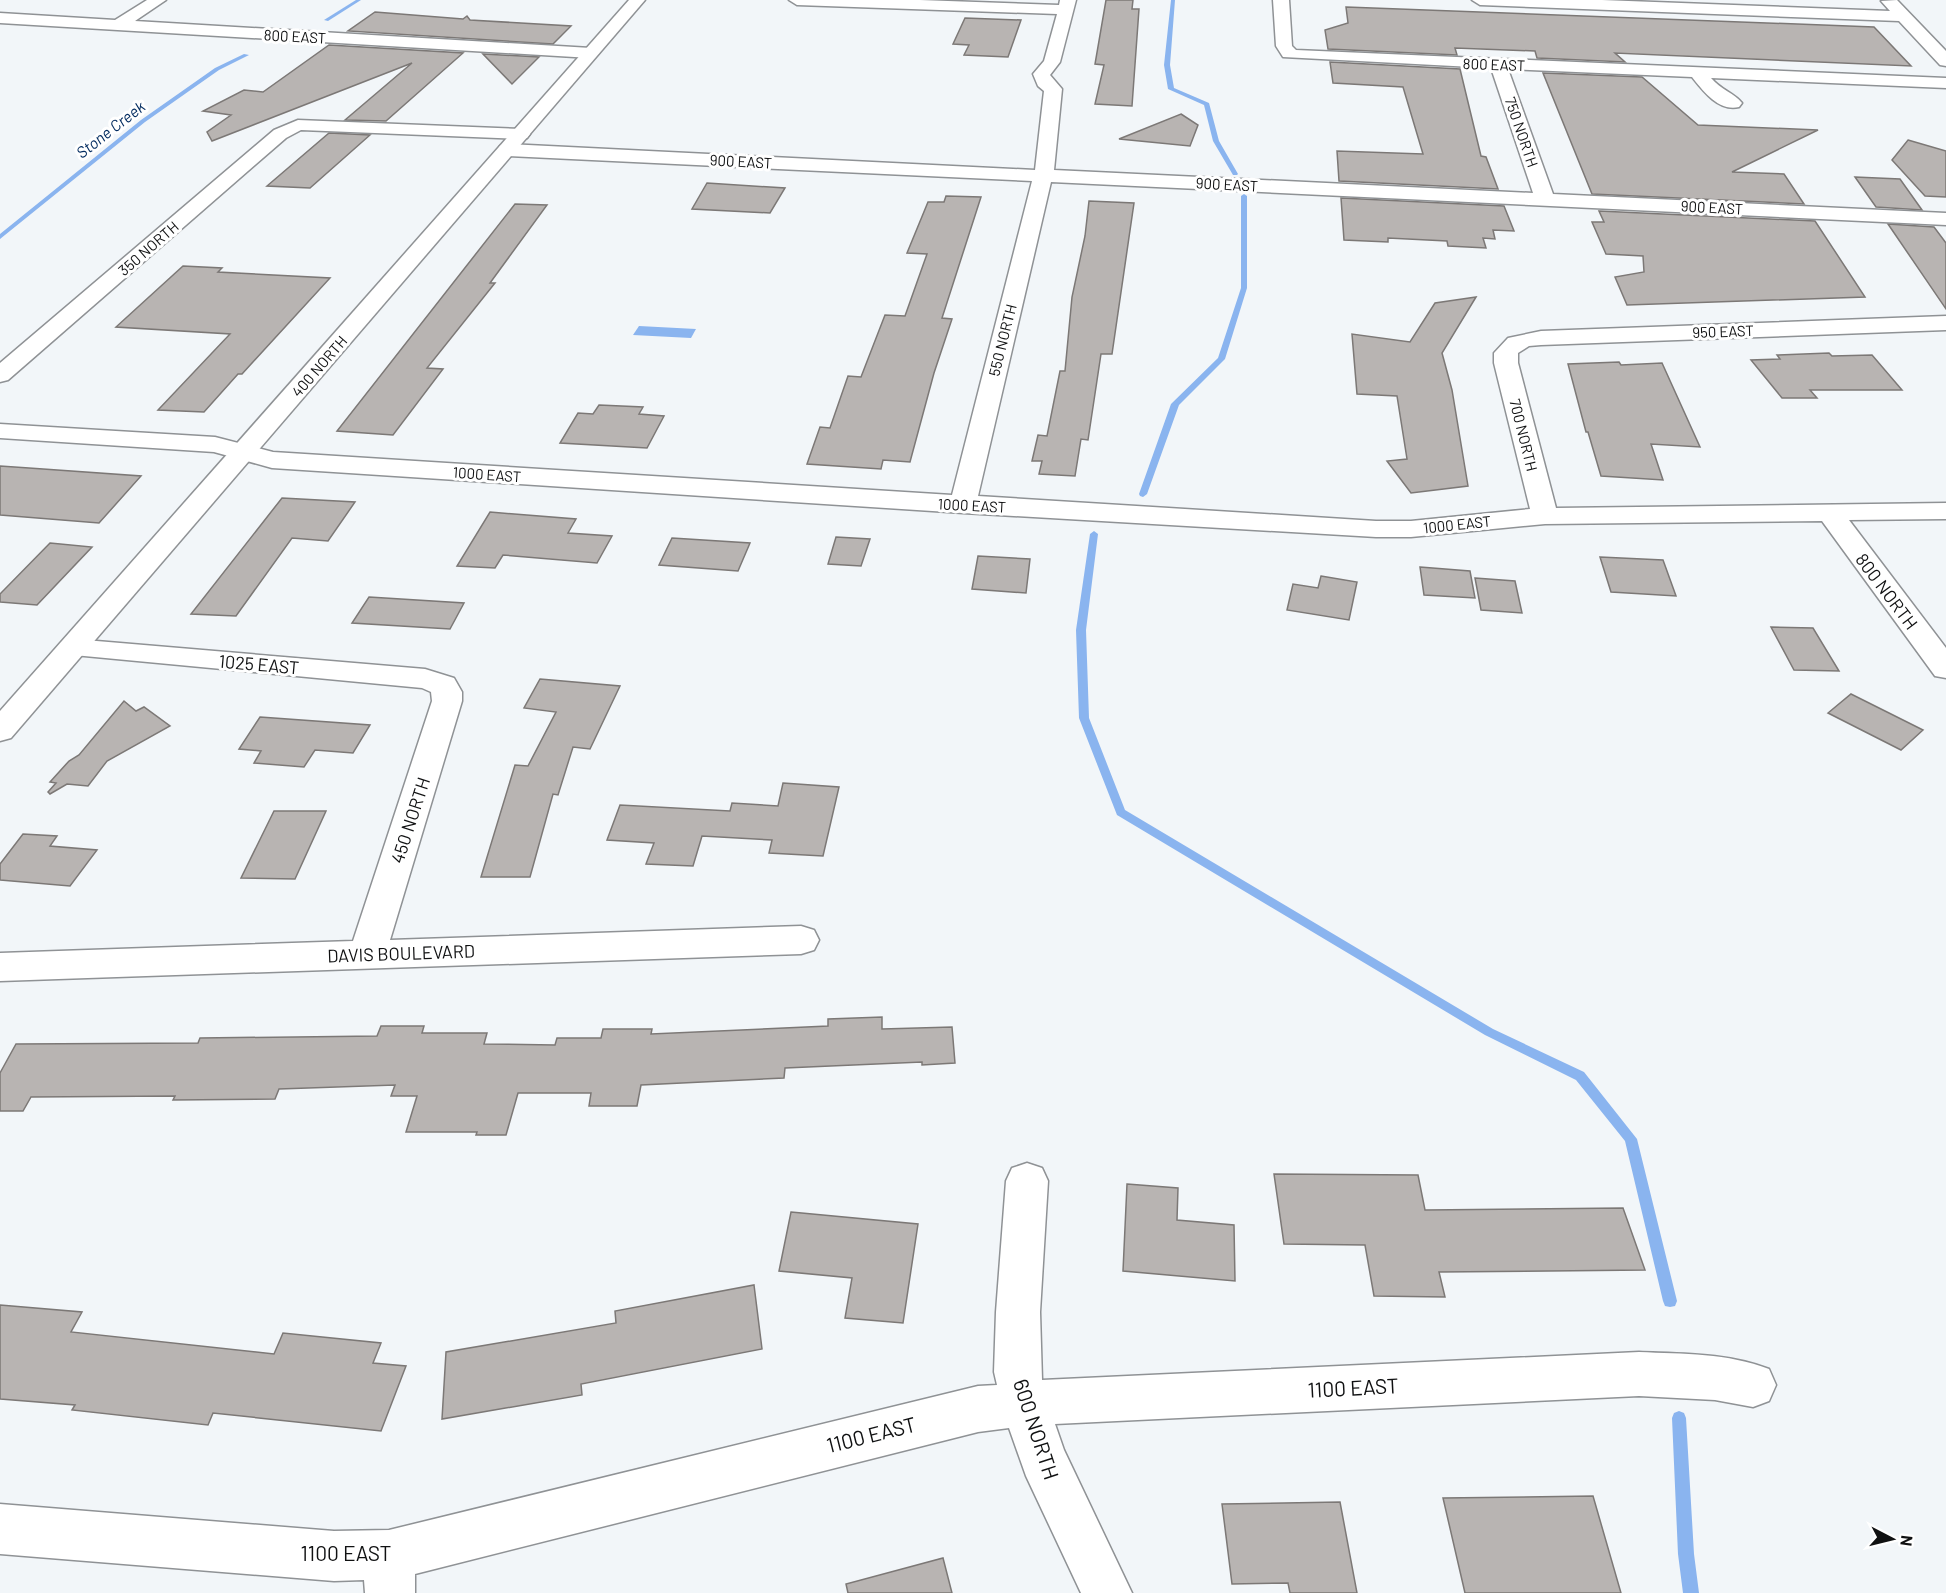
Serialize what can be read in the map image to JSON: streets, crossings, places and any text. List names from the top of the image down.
{
  "streets": {
    "street": [
      "800 EAST",
      "750 NORTH",
      "900 EAST",
      "350 NORTH",
      "950 EAST",
      "550 NORTH",
      "400 NORTH",
      "700 NORTH",
      "1000 EAST",
      "800 NORTH",
      "1025 EAST",
      "450 NORTH",
      "DAVIS BOULEVARD",
      "1100 EAST",
      "600 NORTH"
    ]
  },
  "crossings": [
    ["800 EAST", "750 NORTH"],
    ["800 EAST", "400 NORTH"],
    ["750 NORTH", "900 EAST"],
    ["900 EAST", "350 NORTH"],
    ["900 EAST", "550 NORTH"],
    ["900 EAST", "400 NORTH"],
    ["950 EAST", "700 NORTH"],
    ["550 NORTH", "1000 EAST"],
    ["400 NORTH", "1000 EAST"],
    ["400 NORTH", "1025 EAST"],
    ["700 NORTH", "1000 EAST"],
    ["1000 EAST", "800 NORTH"],
    ["1025 EAST", "450 NORTH"],
    ["450 NORTH", "DAVIS BOULEVARD"],
    ["1100 EAST", "600 NORTH"]
  ],
  "water": ["Stone Creek"],
  "north": "right"
}
